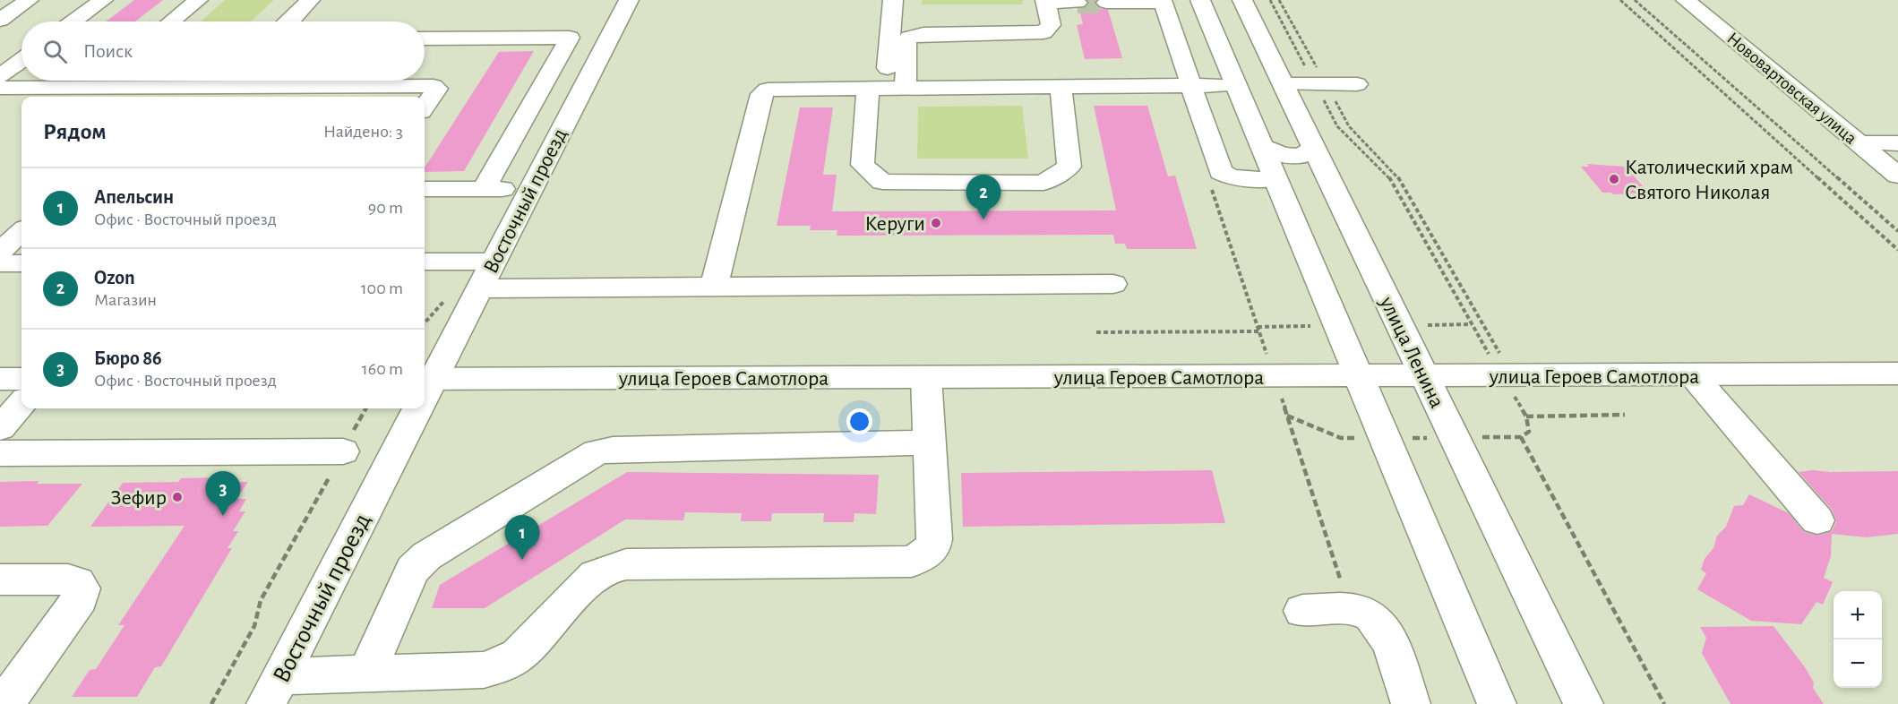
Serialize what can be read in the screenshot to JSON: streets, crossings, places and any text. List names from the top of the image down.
{
  "streets": {
    "main road": [
      "Нововартовская улица",
      "Восточный проезд",
      "улица Ленина",
      "улица Героев Самотлора"
    ]
  },
  "crossings": [
    ["улица Ленина", "улица Героев Самотлора"]
  ],
  "places": ["Католический храм Святого Николая", "Керуги", "Зефир"],
  "page": {
    "search": "Поиск",
    "heading": ["Рядом", "Найдено: 3"],
    "list": [
      {
        "mark": "1",
        "name": "Апельсин",
        "note": "Офис · Восточный проезд",
        "value": "90 m"
      },
      {
        "mark": "2",
        "name": "Ozon",
        "note": "Магазин",
        "value": "100 m"
      },
      {
        "mark": "3",
        "name": "Бюро 86",
        "note": "Офис · Восточный проезд",
        "value": "160 m"
      }
    ],
    "pins": ["2", "3", "1"],
    "map_buttons": ["+", "−"]
  }
}
